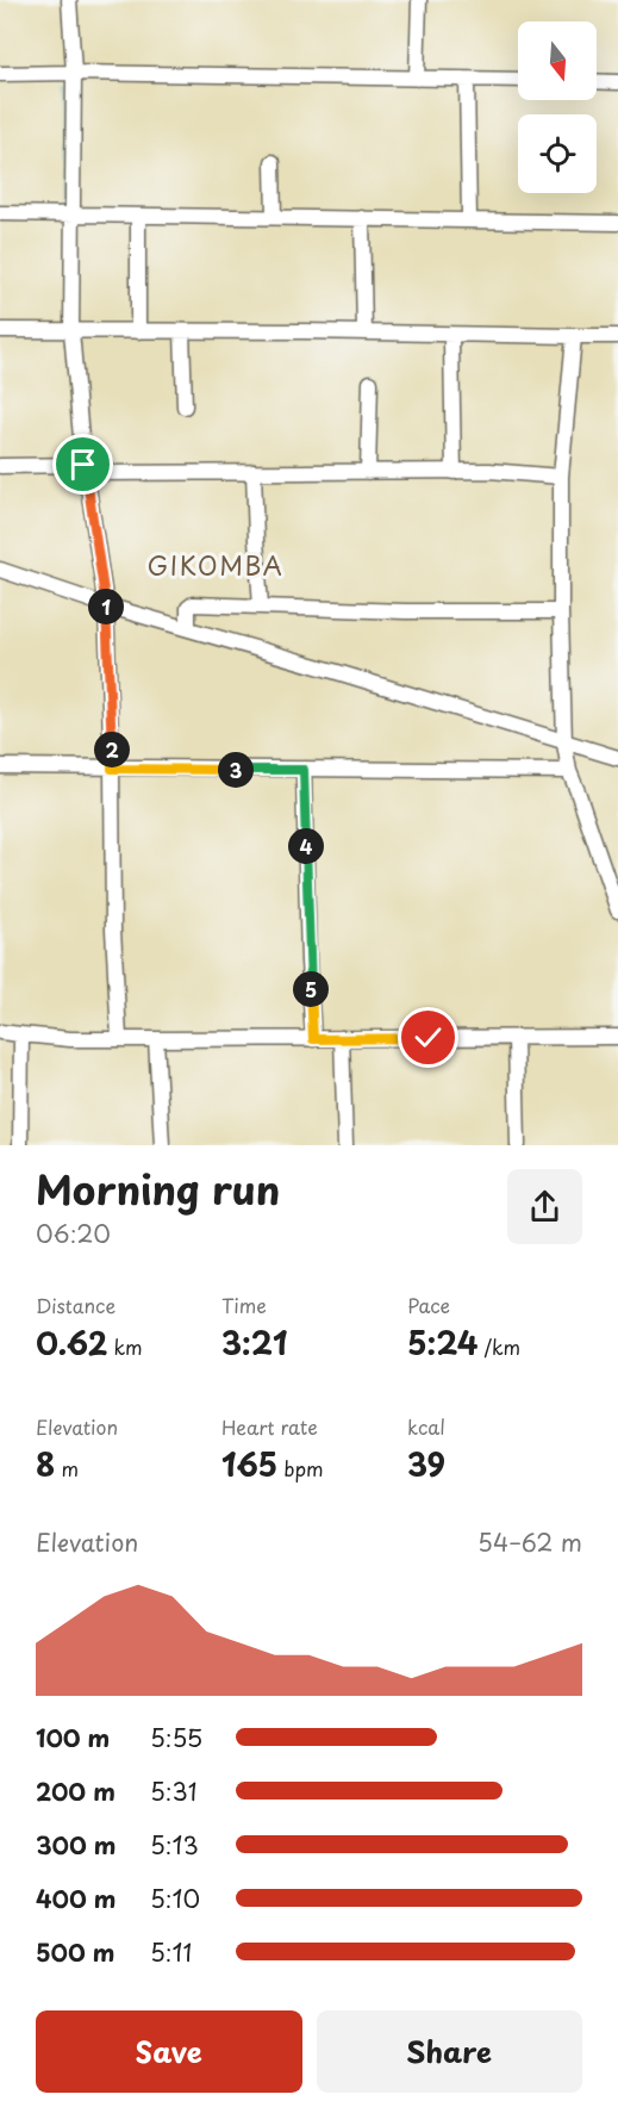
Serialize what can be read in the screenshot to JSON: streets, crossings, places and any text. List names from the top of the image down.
{
  "districts": ["GIKOMBA"],
  "north": "bottom",
  "page": {
    "pins": [
      "1",
      "2",
      "3",
      "4",
      "5"
    ],
    "heading": ["Morning run", "06:20"],
    "stats": [
      ["Distance", "0.62 km"],
      ["Time", "3:21"],
      ["Pace", "5:24 /km"],
      ["Elevation", "8 m"],
      ["Heart rate", "165 bpm"],
      ["kcal", "39"]
    ],
    "chart": ["Elevation", "54–62 m"],
    "list": [
      {
        "name": "100 m",
        "note": "5:55"
      },
      {
        "name": "200 m",
        "note": "5:31"
      },
      {
        "name": "300 m",
        "note": "5:13"
      },
      {
        "name": "400 m",
        "note": "5:10"
      },
      {
        "name": "500 m",
        "note": "5:11"
      }
    ],
    "buttons": ["Save", "Share"]
  }
}
